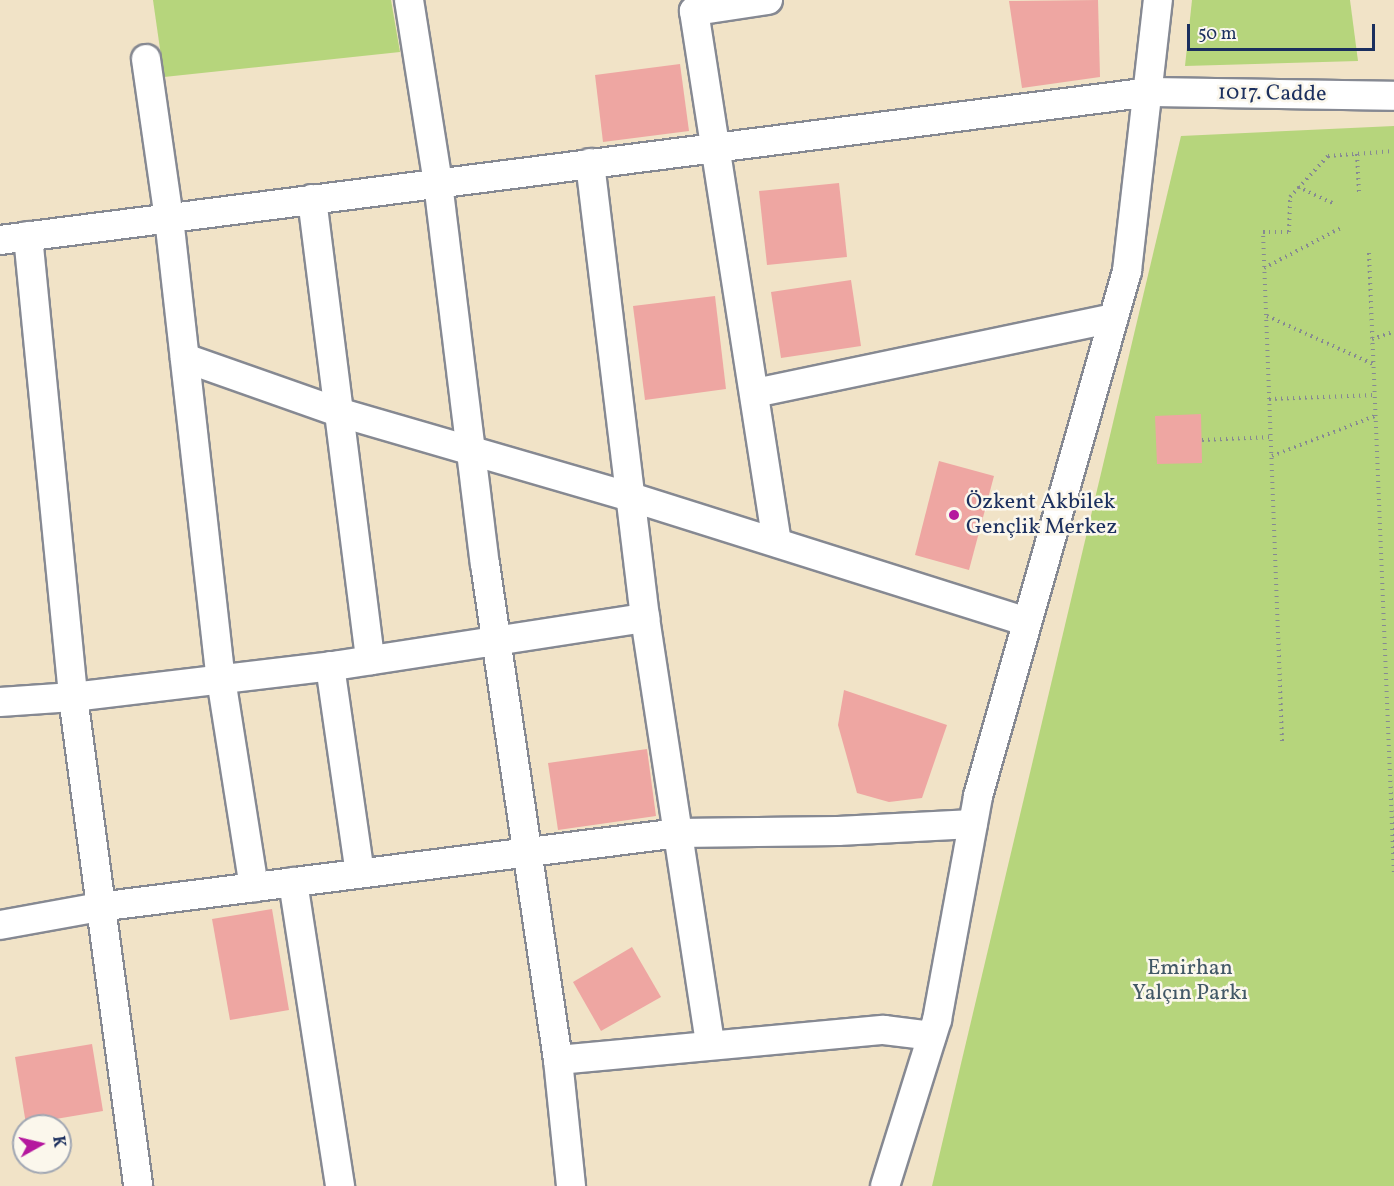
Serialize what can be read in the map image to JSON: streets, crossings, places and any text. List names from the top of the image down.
{
  "streets": {
    "street": ["1017. Cadde"]
  },
  "parks": ["Emirhan Yalçın Parkı"],
  "places": ["Özkent Akbilek Gençlik Merkez"],
  "scale_bar": "50 m",
  "north": "right"
}
